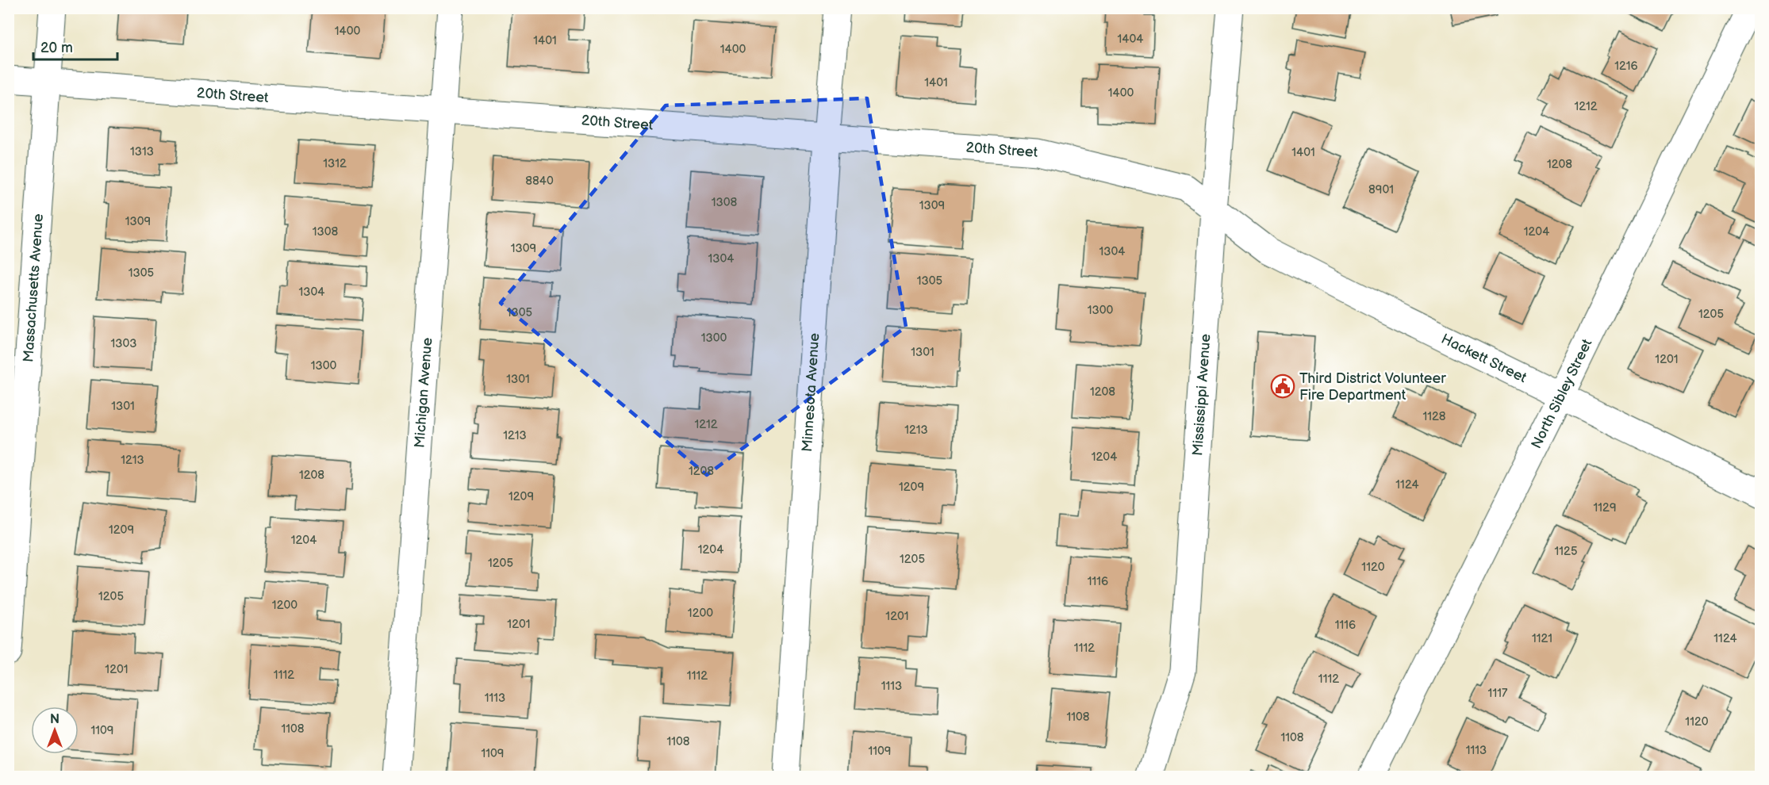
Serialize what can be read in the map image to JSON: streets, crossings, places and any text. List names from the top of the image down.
{
  "streets": {
    "street": [
      "20th Street",
      "Massachusetts Avenue",
      "Hackett Street",
      "Michigan Avenue",
      "Minnesota Avenue",
      "North Sibley Street",
      "Mississippi Avenue"
    ]
  },
  "crossings": [
    ["20th Street", "Massachusetts Avenue"],
    ["20th Street", "Hackett Street"],
    ["20th Street", "Michigan Avenue"],
    ["20th Street", "Minnesota Avenue"],
    ["20th Street", "Mississippi Avenue"],
    ["Hackett Street", "North Sibley Street"],
    ["Hackett Street", "Mississippi Avenue"]
  ],
  "places": {
    "public building": ["Third District Volunteer Fire Department"]
  },
  "house_numbers": [
    "1400",
    "1404",
    "1401",
    "1400",
    "1216",
    "1401",
    "1400",
    "1212",
    "1313",
    "1401",
    "1312",
    "1208",
    "8840",
    "8901",
    "1308",
    "1309",
    "1309",
    "1308",
    "1204",
    "1309",
    "1304",
    "1304",
    "1305",
    "1305",
    "1304",
    "1300",
    "1305",
    "1205",
    "1300",
    "1303",
    "1301",
    "1201",
    "1300",
    "1301",
    "1208",
    "1301",
    "1128",
    "1212",
    "1213",
    "1213",
    "1204",
    "1213",
    "1208",
    "1208",
    "1124",
    "1209",
    "1209",
    "1129",
    "1209",
    "1204",
    "1204",
    "1125",
    "1205",
    "1205",
    "1120",
    "1116",
    "1205",
    "1200",
    "1200",
    "1201",
    "1201",
    "1116",
    "1121",
    "1124",
    "1112",
    "1201",
    "1112",
    "1112",
    "1112",
    "1113",
    "1117",
    "1113",
    "1108",
    "1120",
    "1108",
    "1109",
    "1108",
    "1108",
    "1113",
    "1109",
    "1109"
  ],
  "scale_bar": "20 m",
  "north": "top"
}
